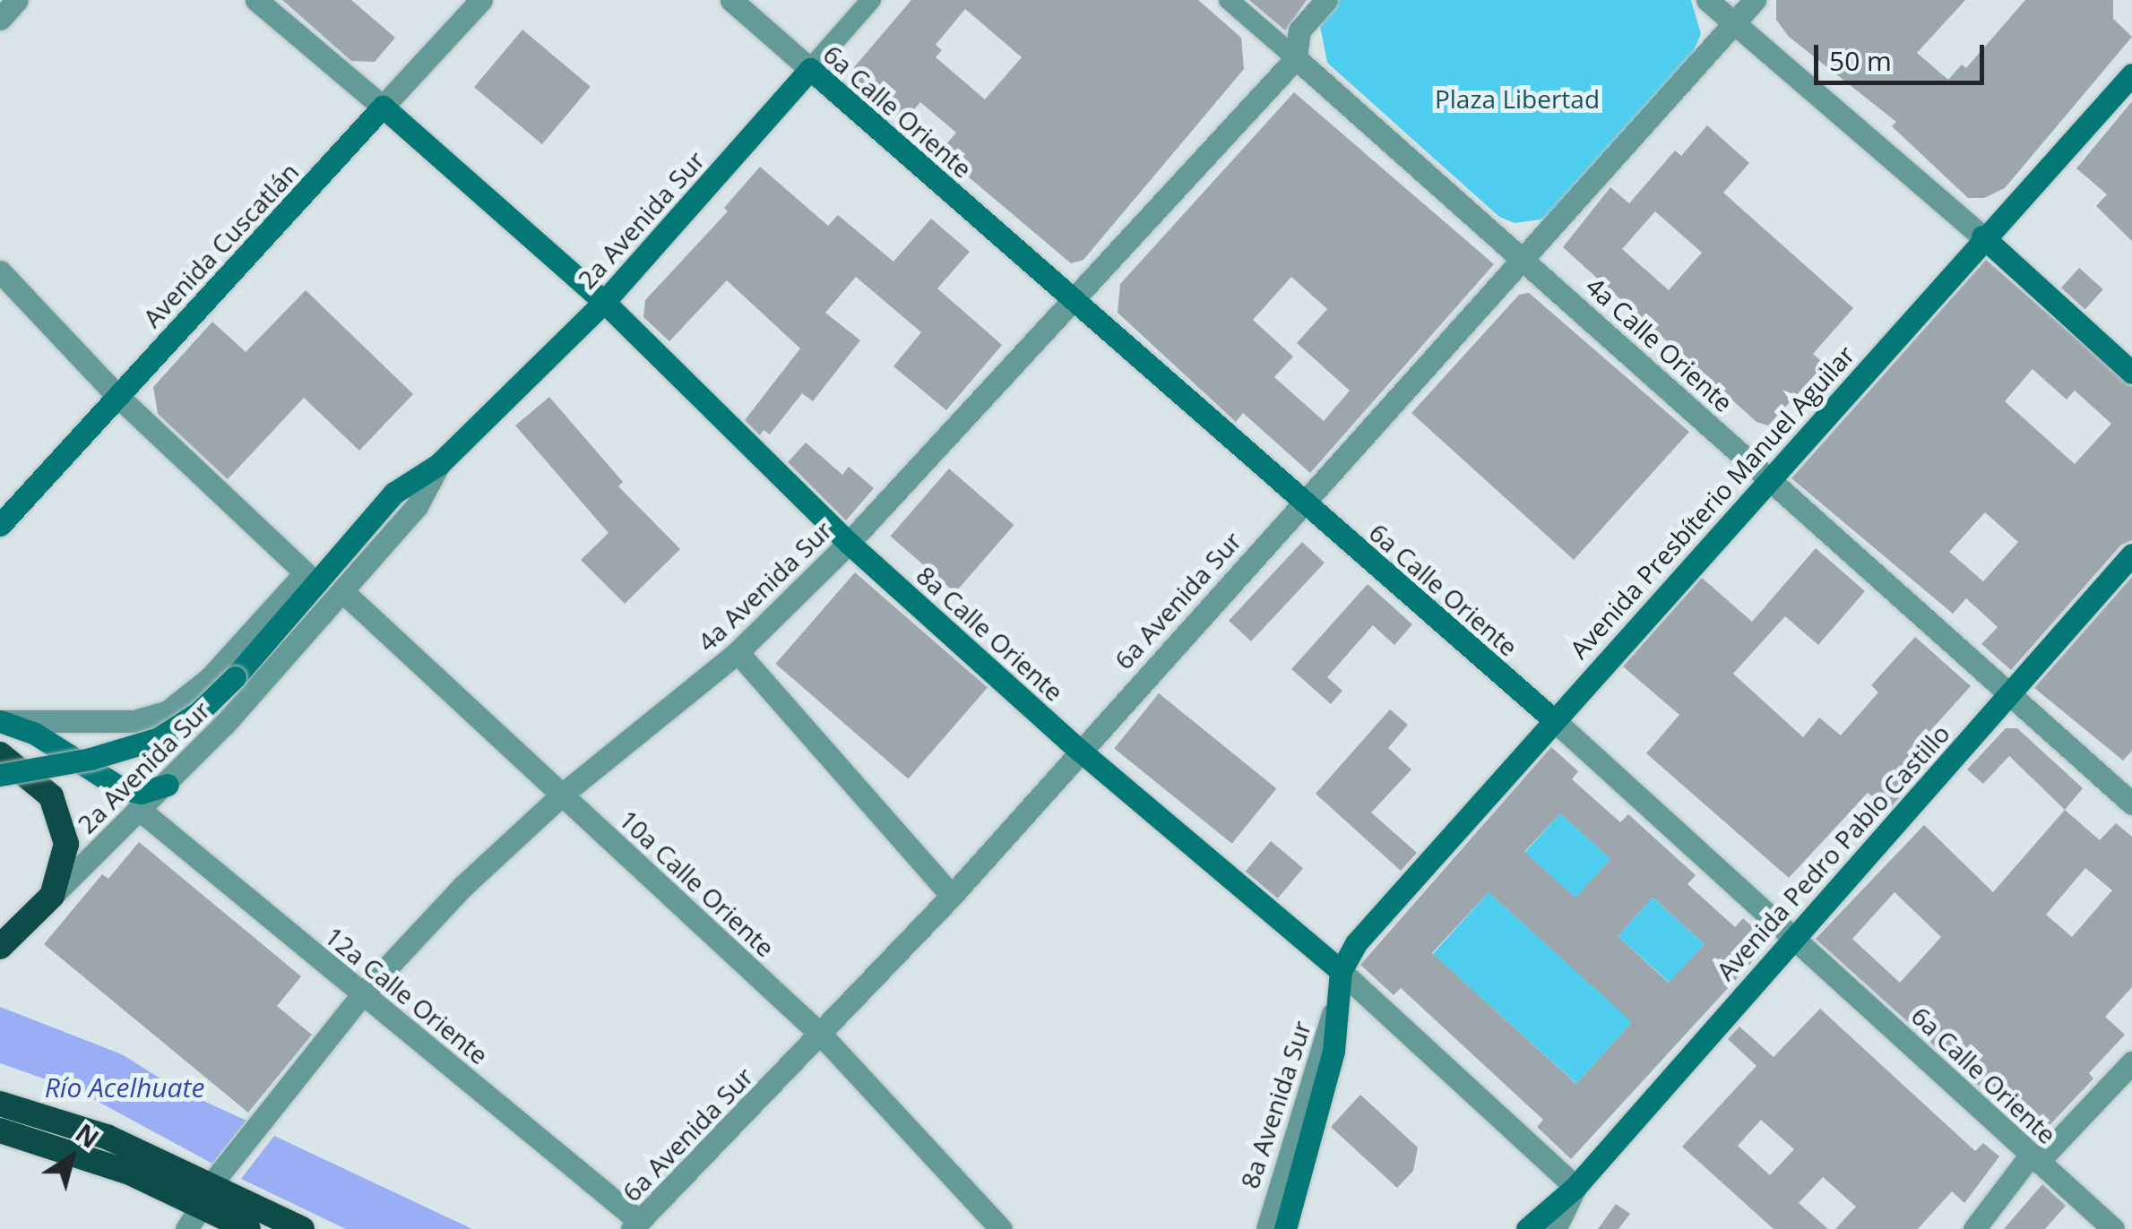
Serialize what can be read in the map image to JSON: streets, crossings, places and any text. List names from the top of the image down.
{
  "streets": {
    "main road": [
      "6a Calle Oriente",
      "2a Avenida Sur",
      "Avenida Cuscatlán",
      "Avenida Presbíterio Manuel Aguilar",
      "8a Calle Oriente",
      "Avenida Pedro Pablo Castillo"
    ],
    "street": [
      "4a Calle Oriente",
      "4a Avenida Sur",
      "6a Avenida Sur",
      "10a Calle Oriente",
      "12a Calle Oriente",
      "8a Avenida Sur"
    ]
  },
  "crossings": [
    ["6a Calle Oriente", "2a Avenida Sur"],
    ["6a Calle Oriente", "Avenida Presbíterio Manuel Aguilar"],
    ["6a Calle Oriente", "4a Avenida Sur"],
    ["6a Calle Oriente", "6a Avenida Sur"],
    ["6a Calle Oriente", "Avenida Pedro Pablo Castillo"],
    ["2a Avenida Sur", "8a Calle Oriente"],
    ["2a Avenida Sur", "10a Calle Oriente"],
    ["2a Avenida Sur", "12a Calle Oriente"],
    ["Avenida Cuscatlán", "8a Calle Oriente"],
    ["4a Calle Oriente", "Avenida Presbíterio Manuel Aguilar"],
    ["4a Calle Oriente", "4a Avenida Sur"],
    ["4a Calle Oriente", "6a Avenida Sur"],
    ["4a Calle Oriente", "Avenida Pedro Pablo Castillo"],
    ["Avenida Presbíterio Manuel Aguilar", "8a Calle Oriente"],
    ["4a Avenida Sur", "8a Calle Oriente"],
    ["4a Avenida Sur", "10a Calle Oriente"],
    ["4a Avenida Sur", "12a Calle Oriente"],
    ["6a Avenida Sur", "8a Calle Oriente"],
    ["6a Avenida Sur", "10a Calle Oriente"],
    ["6a Avenida Sur", "12a Calle Oriente"],
    ["8a Calle Oriente", "Avenida Pedro Pablo Castillo"]
  ],
  "water": ["Río Acelhuate"],
  "parks": ["Plaza Libertad"],
  "scale_bar": "50 m",
  "north": "top right"
}
